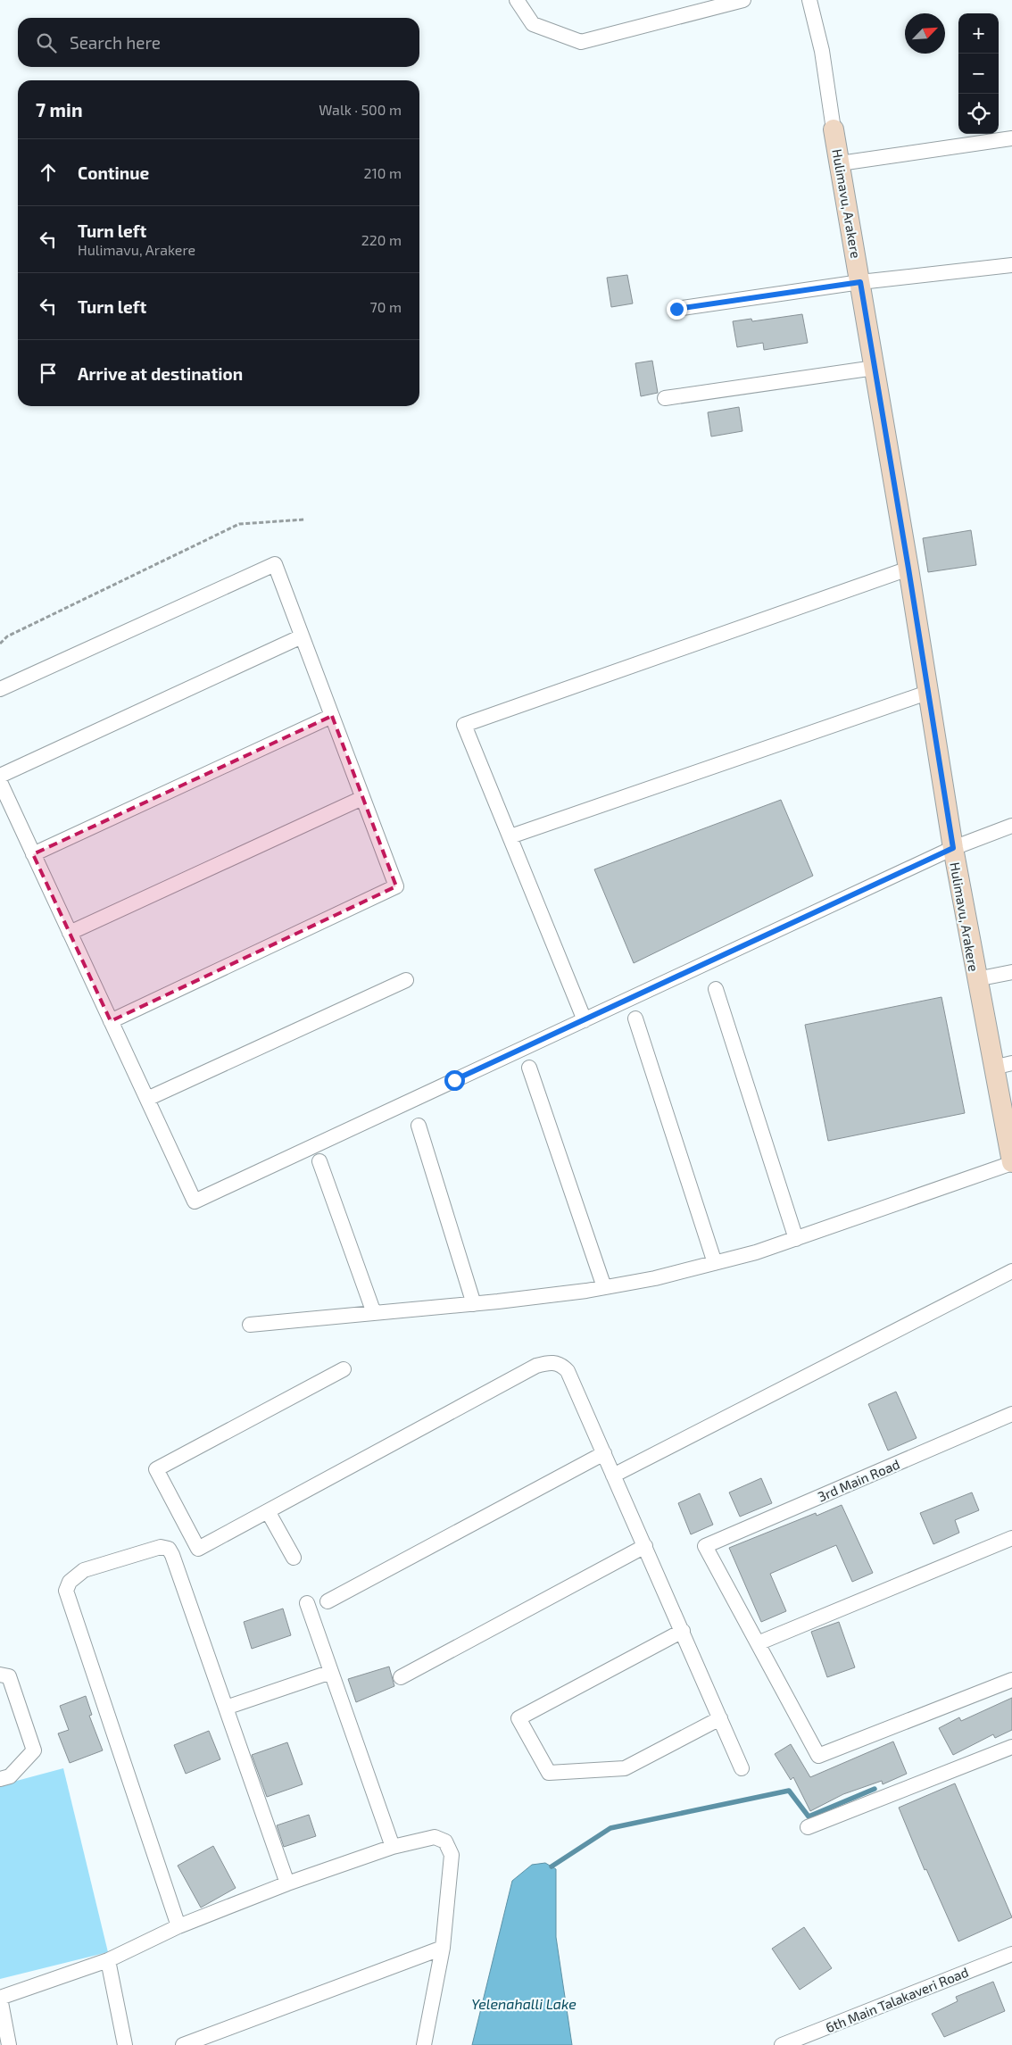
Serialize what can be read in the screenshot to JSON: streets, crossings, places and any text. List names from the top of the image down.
{
  "streets": {
    "street": ["Hulimavu, Arakere", "3rd Main Road", "6th Main Talakaveri Road"]
  },
  "water": ["Yelenahalli Lake"],
  "north": "top right",
  "page": {
    "map_buttons": ["+", "−"],
    "search": "Search here",
    "heading": ["7 min", "Walk · 500 m"],
    "list": [
      ["Continue", "210 m"],
      ["Turn left", "Hulimavu, Arakere", "220 m"],
      ["Turn left", "70 m"],
      "Arrive at destination"
    ]
  }
}
